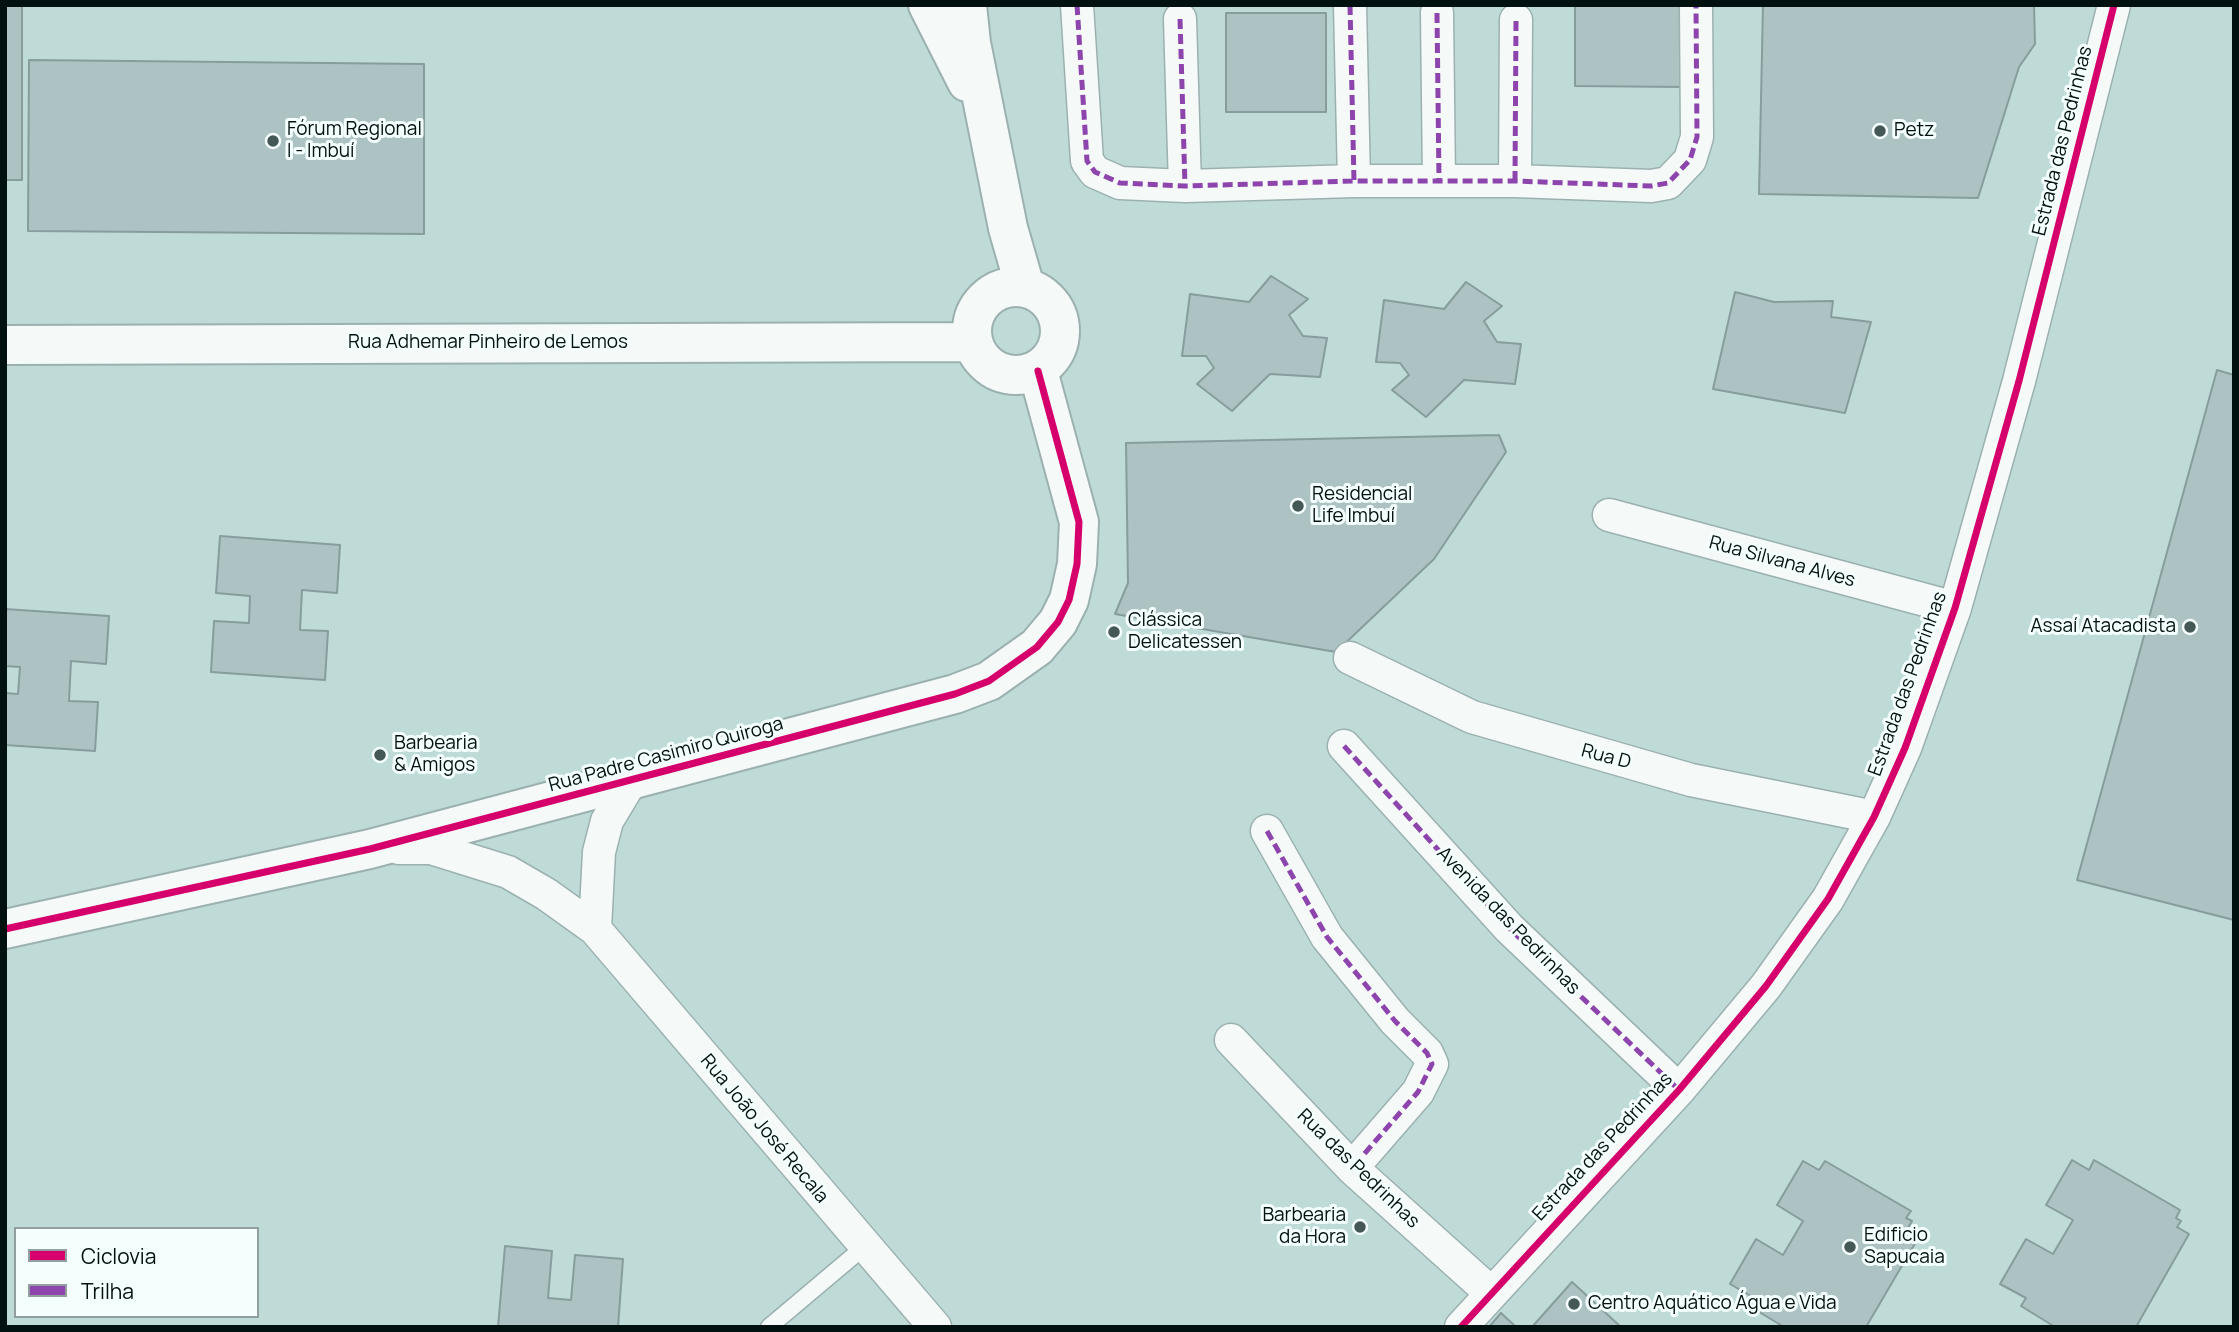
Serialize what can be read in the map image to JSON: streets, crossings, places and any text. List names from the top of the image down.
{
  "streets": {
    "street": [
      "Estrada das Pedrinhas",
      "Rua Adhemar Pinheiro de Lemos",
      "Rua Silvana Alves",
      "Rua Padre Casimiro Quiroga",
      "Rua D",
      "Avenida das Pedrinhas",
      "Rua João José Recala",
      "Rua das Pedrinhas"
    ]
  },
  "crossings": [
    ["Estrada das Pedrinhas", "Rua Silvana Alves"],
    ["Estrada das Pedrinhas", "Rua D"],
    ["Estrada das Pedrinhas", "Avenida das Pedrinhas"],
    ["Estrada das Pedrinhas", "Rua das Pedrinhas"],
    ["Rua Adhemar Pinheiro de Lemos", "Rua Padre Casimiro Quiroga"],
    ["Rua Padre Casimiro Quiroga", "Rua João José Recala"]
  ],
  "places": [
    "Petz",
    "Fórum Regional I - Imbuí",
    "Residencial Life Imbuí",
    "Assaí Atacadista",
    "Clássica Delicatessen",
    "Barbearia & Amigos",
    "Barbearia da Hora",
    "Edificio Sapucaia",
    "Centro Aquático Água e Vida"
  ],
  "legend": ["Ciclovia", "Trilha"]
}
